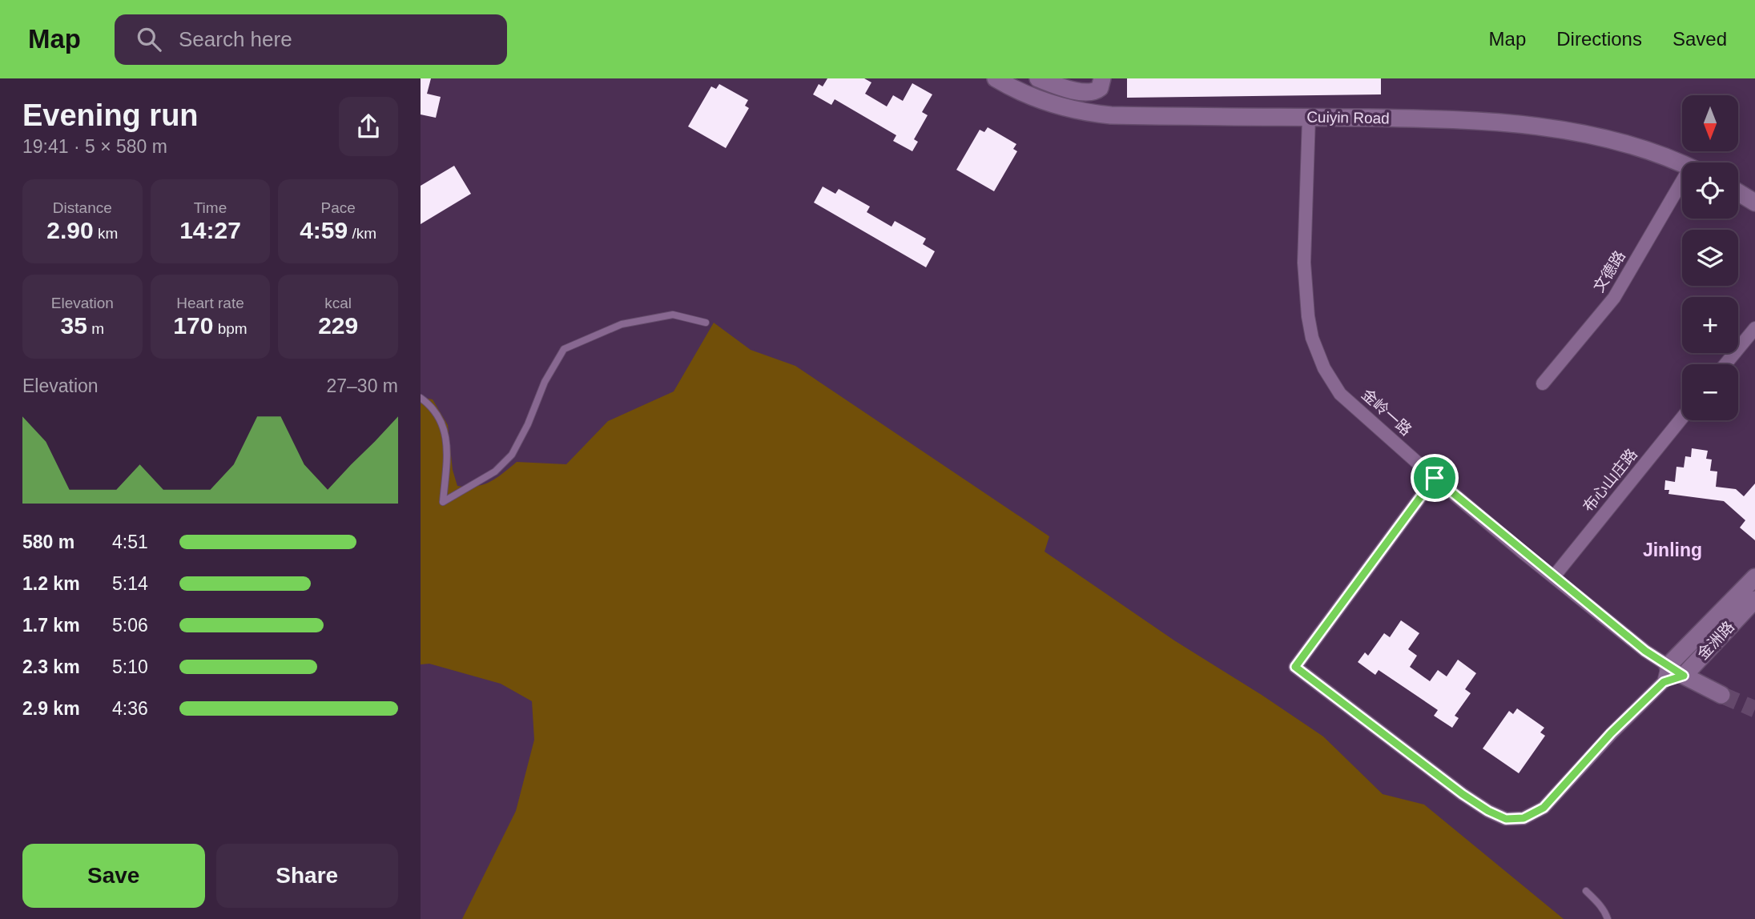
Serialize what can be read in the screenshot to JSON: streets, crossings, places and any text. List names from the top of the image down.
{
  "streets": {
    "street": [
      "Cuiyin Road",
      "文德路",
      "金岭一路",
      "布心山庄路",
      "金洲路"
    ]
  },
  "crossings": [
    ["Cuiyin Road", "金岭一路"],
    ["金岭一路", "布心山庄路"],
    ["金岭一路", "金洲路"]
  ],
  "districts": ["Jinling"],
  "north": "bottom",
  "page": {
    "header": "Map",
    "search": "Search here",
    "nav": ["Map", "Directions", "Saved"],
    "heading": ["Evening run", "19:41 · 5 × 580 m"],
    "map_buttons": ["+", "−"],
    "stats": [
      ["Distance", "2.90 km"],
      ["Time", "14:27"],
      ["Pace", "4:59 /km"],
      ["Elevation", "35 m"],
      ["Heart rate", "170 bpm"],
      ["kcal", "229"]
    ],
    "chart": ["Elevation", "27–30 m"],
    "list": [
      {
        "name": "580 m",
        "note": "4:51"
      },
      {
        "name": "1.2 km",
        "note": "5:14"
      },
      {
        "name": "1.7 km",
        "note": "5:06"
      },
      {
        "name": "2.3 km",
        "note": "5:10"
      },
      {
        "name": "2.9 km",
        "note": "4:36"
      }
    ],
    "buttons": ["Save", "Share"]
  }
}
